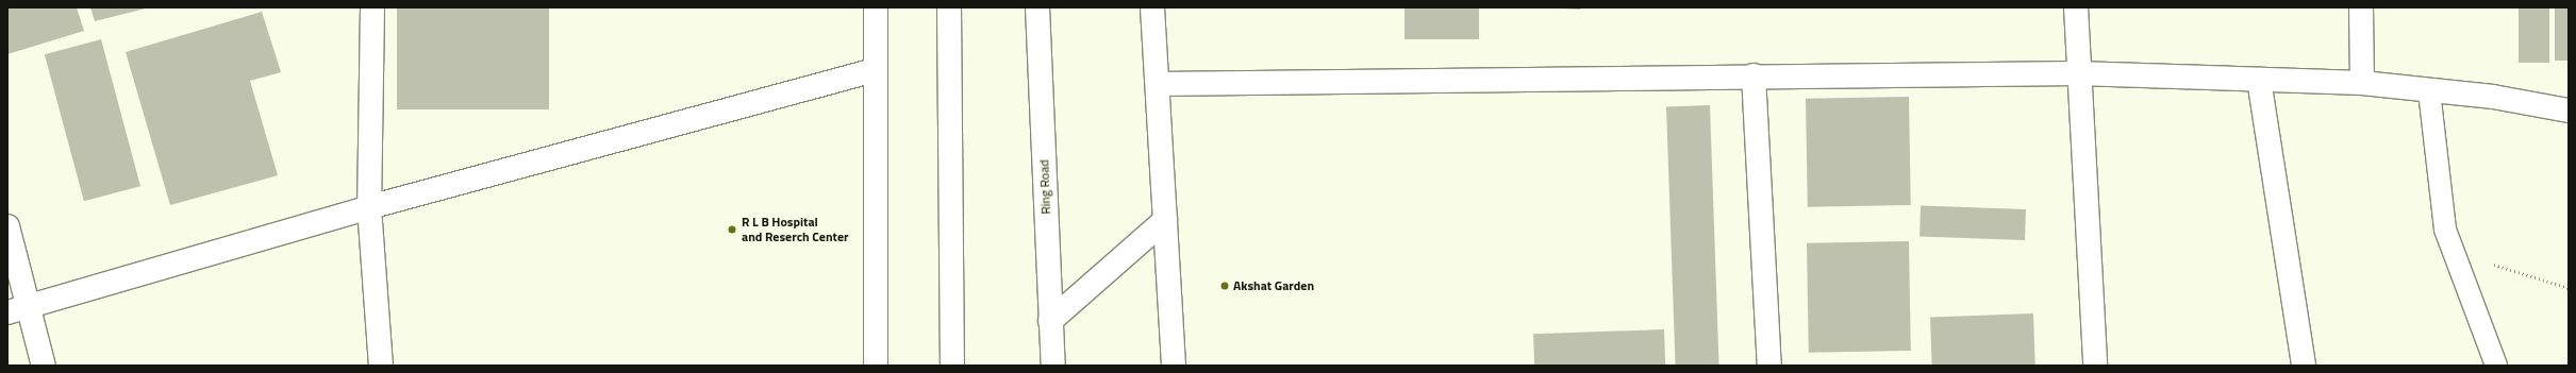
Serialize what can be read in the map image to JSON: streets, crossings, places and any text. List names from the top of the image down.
{
  "streets": {
    "main road": ["Ring Road"]
  },
  "places": ["R L B Hospital and Reserch Center", "Akshat Garden"]
}
